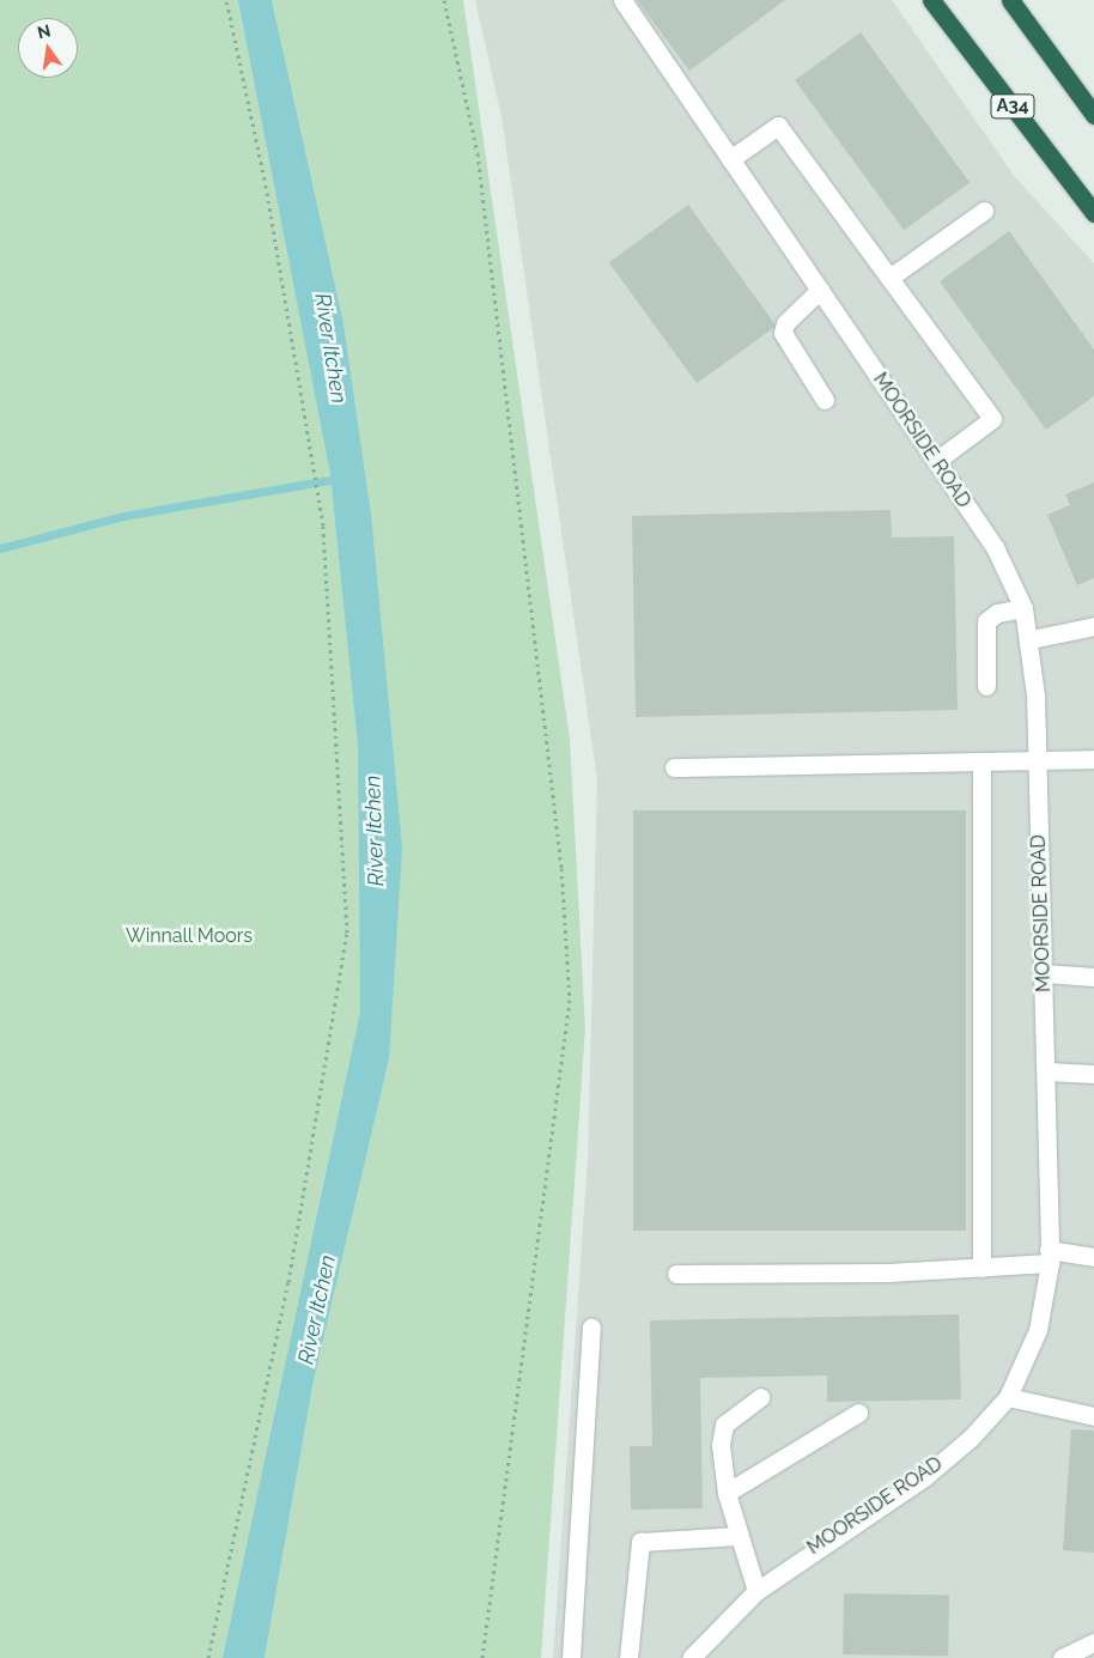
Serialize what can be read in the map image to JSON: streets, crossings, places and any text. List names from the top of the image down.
{
  "streets": {
    "highway": ["A34"],
    "street": ["MOORSIDE ROAD"]
  },
  "water": ["River Itchen"],
  "parks": ["Winnall Moors"],
  "north": "top"
}
